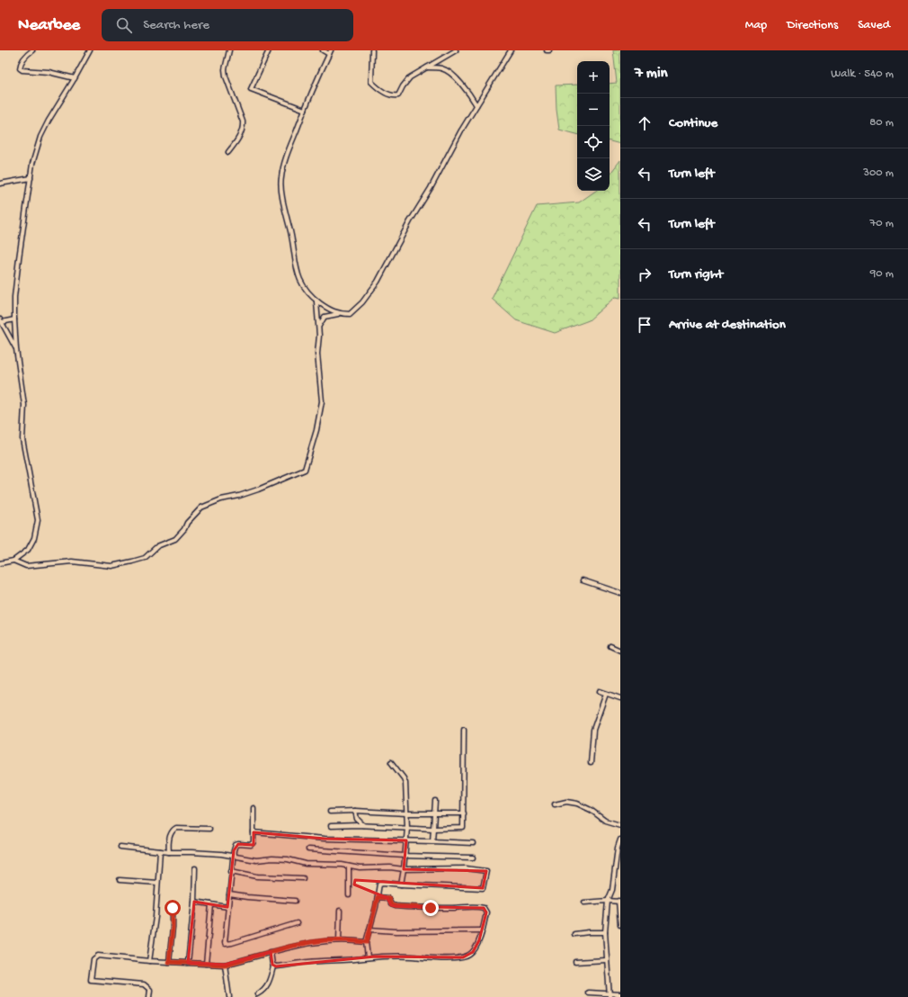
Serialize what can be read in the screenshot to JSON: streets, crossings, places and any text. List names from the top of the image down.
{
  "page": {
    "header": "Nearbee",
    "search": "Search here",
    "nav": ["Map", "Directions", "Saved"],
    "heading": ["7 min", "Walk · 540 m"],
    "map_buttons": ["+", "−"],
    "list": [
      ["Continue", "80 m"],
      ["Turn left", "300 m"],
      ["Turn left", "70 m"],
      ["Turn right", "90 m"],
      "Arrive at destination"
    ]
  }
}
